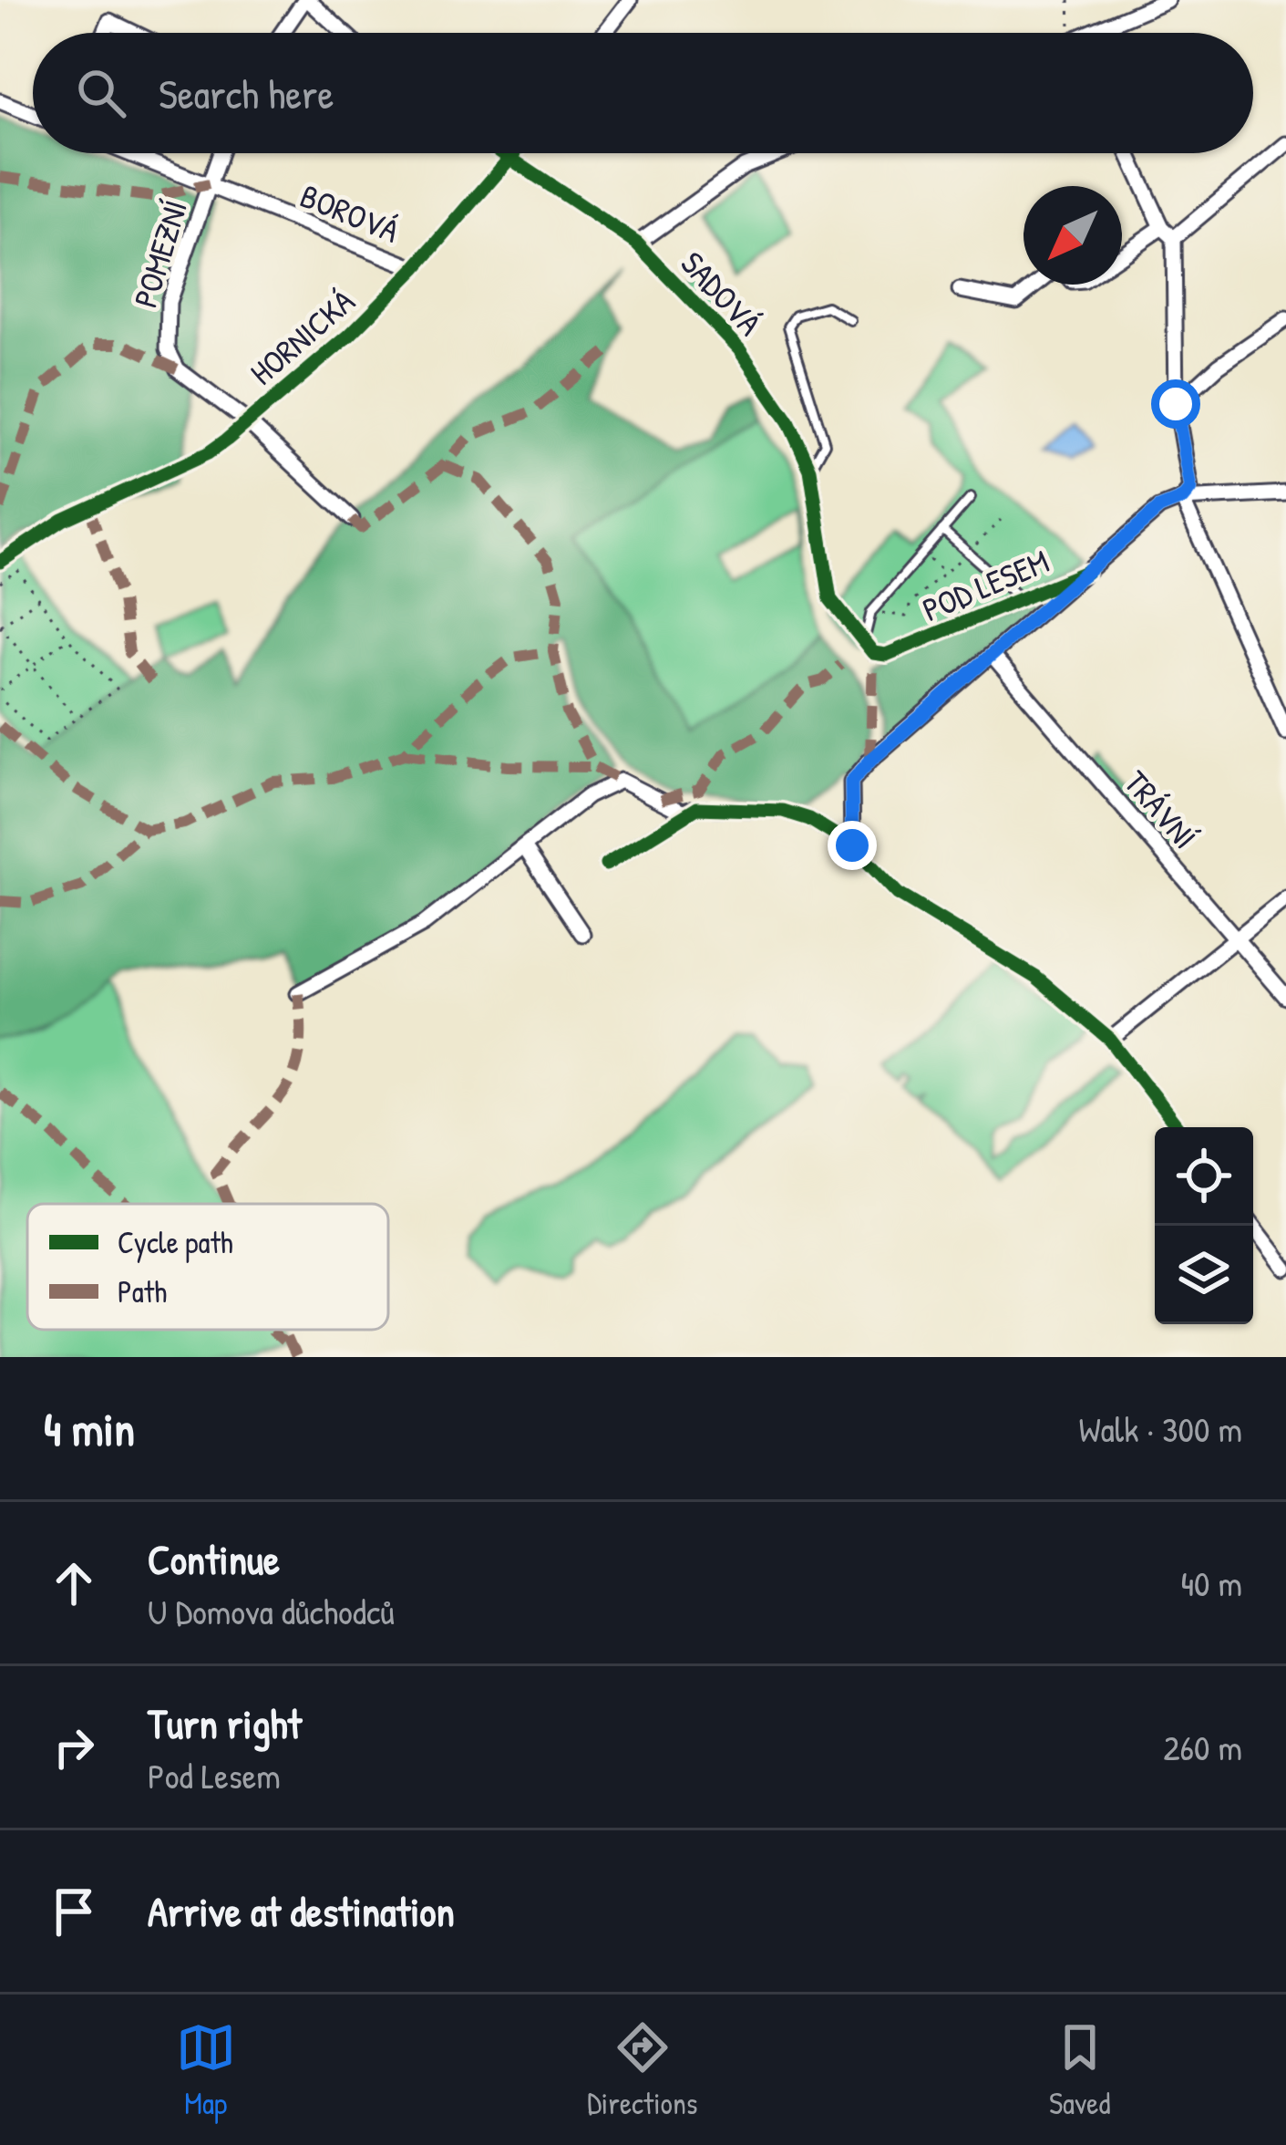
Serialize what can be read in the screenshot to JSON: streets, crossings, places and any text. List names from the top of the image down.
{
  "streets": {
    "street": [
      "BOROVÁ",
      "POMEZNÍ",
      "SADOVÁ",
      "HORNICKÁ",
      "POD LESEM",
      "TRÁVNÍ"
    ]
  },
  "crossings": [
    ["BOROVÁ", "POMEZNÍ"],
    ["BOROVÁ", "HORNICKÁ"],
    ["POMEZNÍ", "HORNICKÁ"],
    ["SADOVÁ", "HORNICKÁ"],
    ["SADOVÁ", "POD LESEM"],
    ["POD LESEM", "TRÁVNÍ"]
  ],
  "legend": ["Cycle path", "Path"],
  "north": "bottom left",
  "page": {
    "search": "Search here",
    "heading": ["4 min", "Walk · 300 m"],
    "list": [
      ["Continue", "U Domova důchodců", "40 m"],
      ["Turn right", "Pod Lesem", "260 m"],
      "Arrive at destination"
    ],
    "nav": ["Map", "Directions", "Saved"]
  }
}
